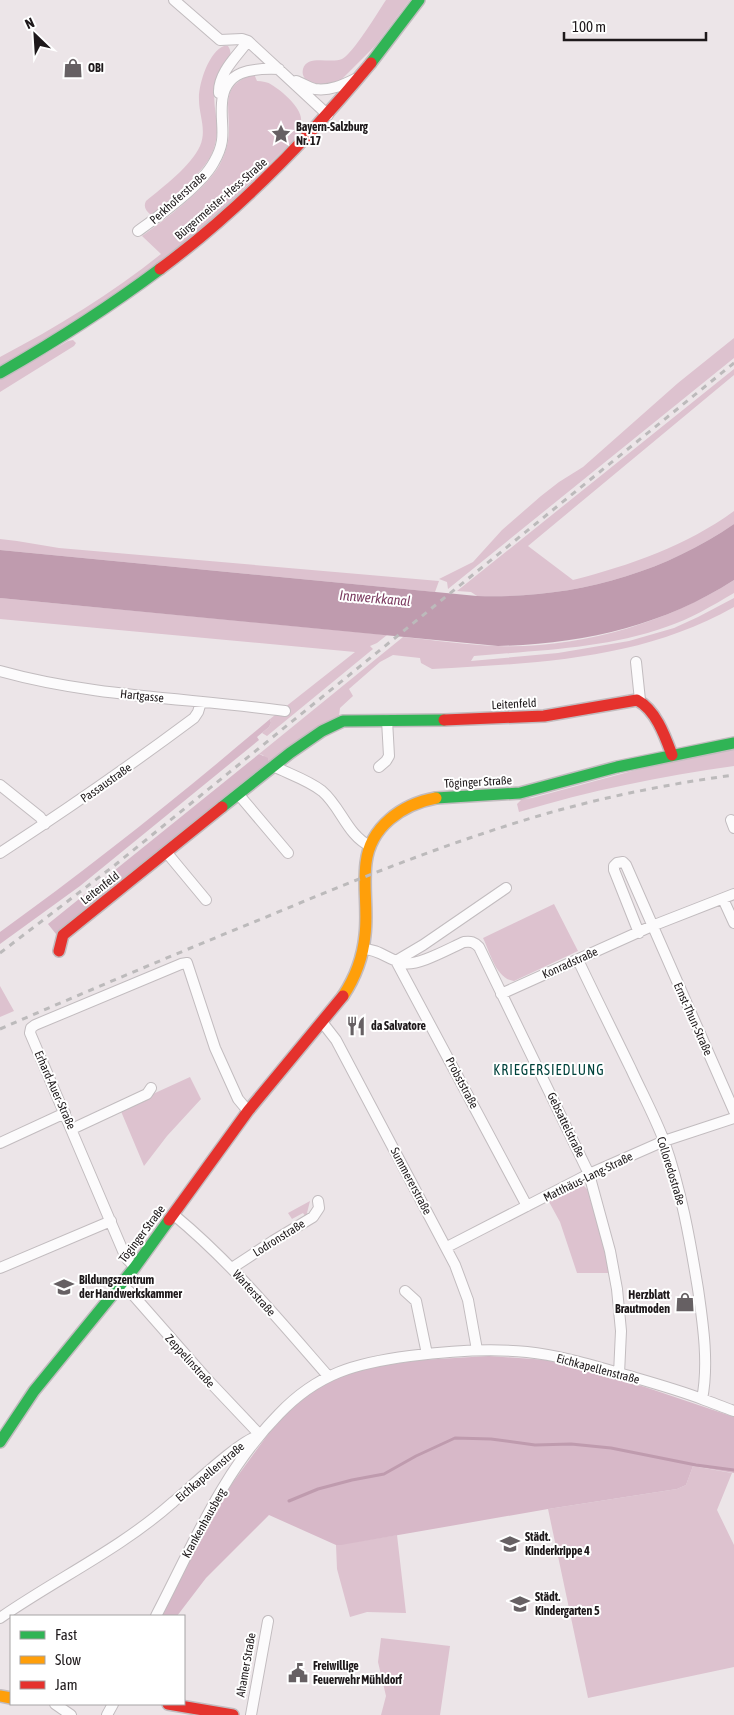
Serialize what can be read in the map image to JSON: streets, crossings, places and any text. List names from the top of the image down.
{
  "streets": {
    "street": [
      "Perkhoferstraße",
      "Bürgermeister-Hess-Straße",
      "Hartgasse",
      "Leitenfeld",
      "Töginger Straße",
      "Passaustraße",
      "Konradstraße",
      "Ernst-Thun-Straße",
      "Probststraße",
      "Erhard-Auer-Straße",
      "Gebsattelstraße",
      "Colloredostraße",
      "Matthäus-Lang-Straße",
      "Summererstraße",
      "Lodronstraße",
      "Warterstraße",
      "Zeppelinstraße",
      "Eichkapellenstraße",
      "Krankenhausberg",
      "Ahamer Straße"
    ]
  },
  "crossings": [
    ["Hartgasse", "Passaustraße"],
    ["Töginger Straße", "Erhard-Auer-Straße"],
    ["Töginger Straße", "Summererstraße"],
    ["Töginger Straße", "Warterstraße"],
    ["Töginger Straße", "Zeppelinstraße"],
    ["Konradstraße", "Ernst-Thun-Straße"],
    ["Konradstraße", "Gebsattelstraße"],
    ["Konradstraße", "Colloredostraße"],
    ["Probststraße", "Gebsattelstraße"],
    ["Probststraße", "Matthäus-Lang-Straße"],
    ["Gebsattelstraße", "Matthäus-Lang-Straße"],
    ["Gebsattelstraße", "Eichkapellenstraße"],
    ["Colloredostraße", "Matthäus-Lang-Straße"],
    ["Colloredostraße", "Eichkapellenstraße"],
    ["Matthäus-Lang-Straße", "Summererstraße"],
    ["Summererstraße", "Eichkapellenstraße"],
    ["Lodronstraße", "Warterstraße"],
    ["Warterstraße", "Eichkapellenstraße"],
    ["Zeppelinstraße", "Eichkapellenstraße"],
    ["Zeppelinstraße", "Krankenhausberg"],
    ["Eichkapellenstraße", "Krankenhausberg"]
  ],
  "districts": ["KRIEGERSIEDLUNG"],
  "water": ["Innwerkkanal"],
  "places": {
    "shop": ["OBI", "Herzblatt Brautmoden"],
    "place": ["Bayern-Salzburg Nr. 17"],
    "restaurant": ["da Salvatore"],
    "school or university": ["Bildungszentrum der Handwerkskammer", "Städt. Kinderkrippe 4", "Städt. Kindergarten 5"],
    "public building": ["Freiwillige Feuerwehr Mühldorf"]
  },
  "legend": ["Fast", "Slow", "Jam"],
  "scale_bar": "100 m",
  "north": "top left"
}
